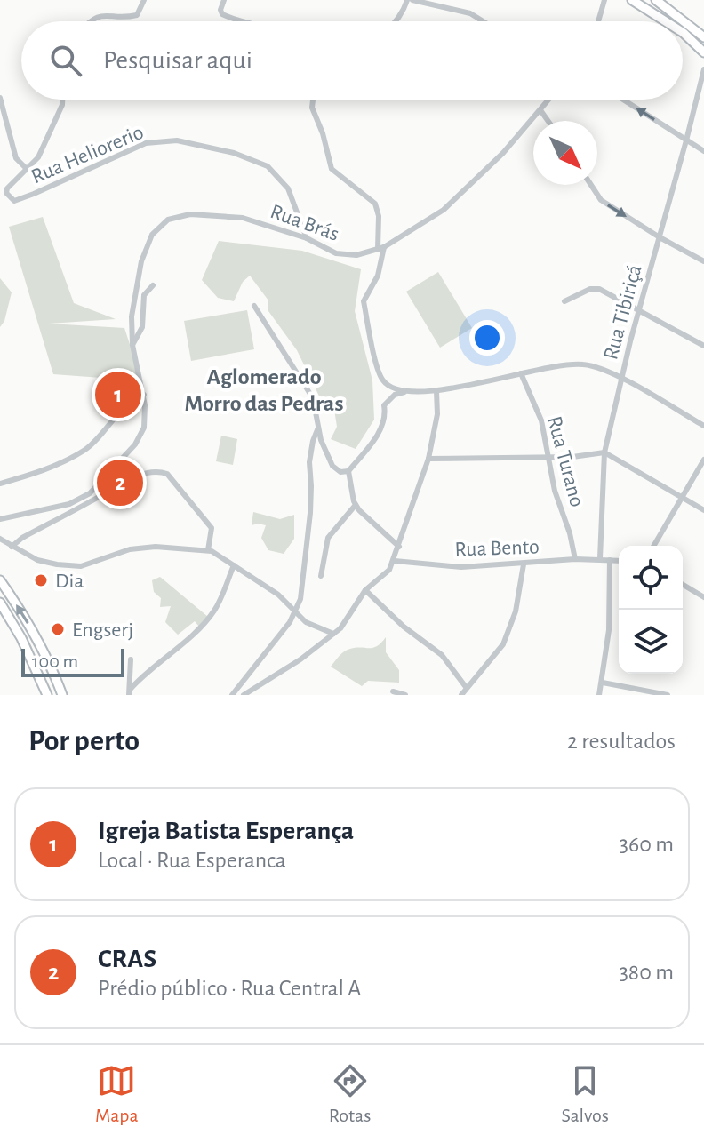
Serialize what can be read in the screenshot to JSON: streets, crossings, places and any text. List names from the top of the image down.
{
  "streets": {
    "street": [
      "Rua Heliorerio",
      "Rua Brás",
      "Rua Tibiriçá",
      "Rua Turano",
      "Rua Bento"
    ]
  },
  "crossings": [
    ["Rua Heliorerio", "Rua Brás"],
    ["Rua Tibiriçá", "Rua Bento"],
    ["Rua Turano", "Rua Bento"]
  ],
  "districts": ["Aglomerado Morro das Pedras"],
  "places": ["Dia", "Engserj"],
  "scale_bar": "100 m",
  "north": "bottom right",
  "page": {
    "search": "Pesquisar aqui",
    "pins": ["1", "2"],
    "scale": "100 m",
    "heading": ["Por perto", "2 resultados"],
    "list": [
      {
        "mark": "1",
        "name": "Igreja Batista Esperança",
        "note": "Local · Rua Esperanca",
        "value": "360 m"
      },
      {
        "mark": "2",
        "name": "CRAS",
        "note": "Prédio público · Rua Central A",
        "value": "380 m"
      }
    ],
    "nav": ["Mapa", "Rotas", "Salvos"]
  }
}
